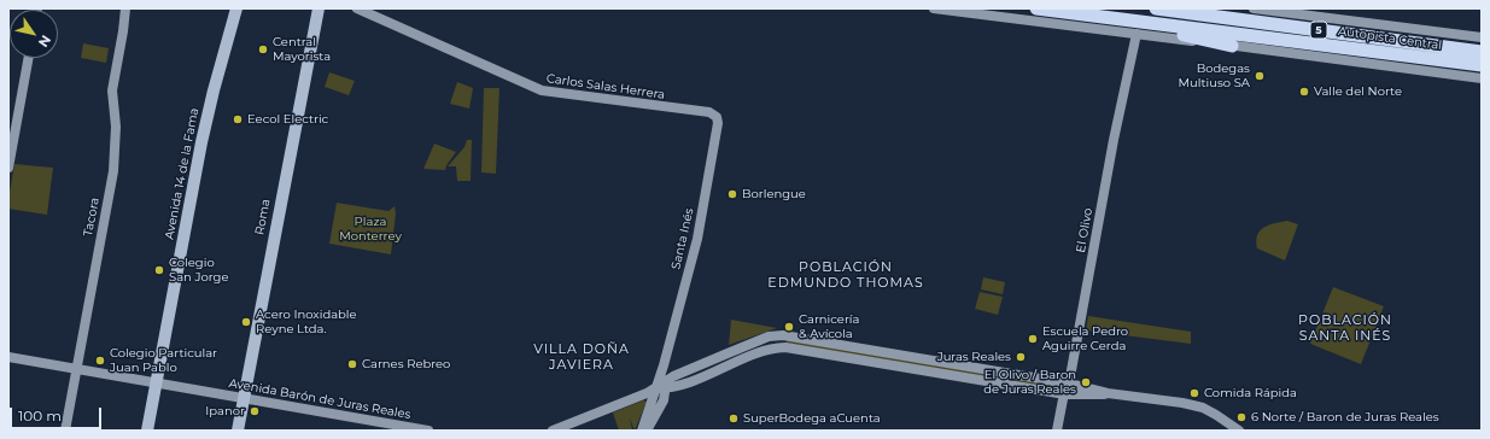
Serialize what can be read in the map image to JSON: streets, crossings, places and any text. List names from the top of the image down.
{
  "streets": {
    "highway": ["5", "Autopista Central"],
    "main road": ["Avenida 14 de la Fama", "Roma"],
    "street": [
      "Carlos Salas Herrera",
      "Tacora",
      "El Olivo",
      "Santa Inés",
      "Avenida Barón de Juras Reales"
    ]
  },
  "crossings": [
    ["Carlos Salas Herrera", "Santa Inés"],
    ["Avenida 14 de la Fama", "Avenida Barón de Juras Reales"],
    ["Tacora", "Avenida Barón de Juras Reales"],
    ["Roma", "Avenida Barón de Juras Reales"]
  ],
  "districts": ["POBLACIÓN EDMUNDO THOMAS", "POBLACIÓN SANTA INÉS", "VILLA DOÑA JAVIERA"],
  "parks": ["Plaza Monterrey"],
  "places": [
    "Central Mayorista",
    "Bodegas Multiuso SA",
    "Valle del Norte",
    "Eecol Electric",
    "Borlengue",
    "Colegio San Jorge",
    "Acero Inoxidable Reyne Ltda.",
    "Carnicería & Avícola",
    "Escuela Pedro Aguirre Cerda",
    "Juras Reales",
    "Colegio Particular Juan Pablo",
    "Carnes Rebreo",
    "El Olivo / Baron de Juras Reales",
    "Comida Rápida",
    "Ipanor",
    "6 Norte / Baron de Juras Reales",
    "SuperBodega aCuenta"
  ],
  "scale_bar": "100 m",
  "north": "bottom right"
}
